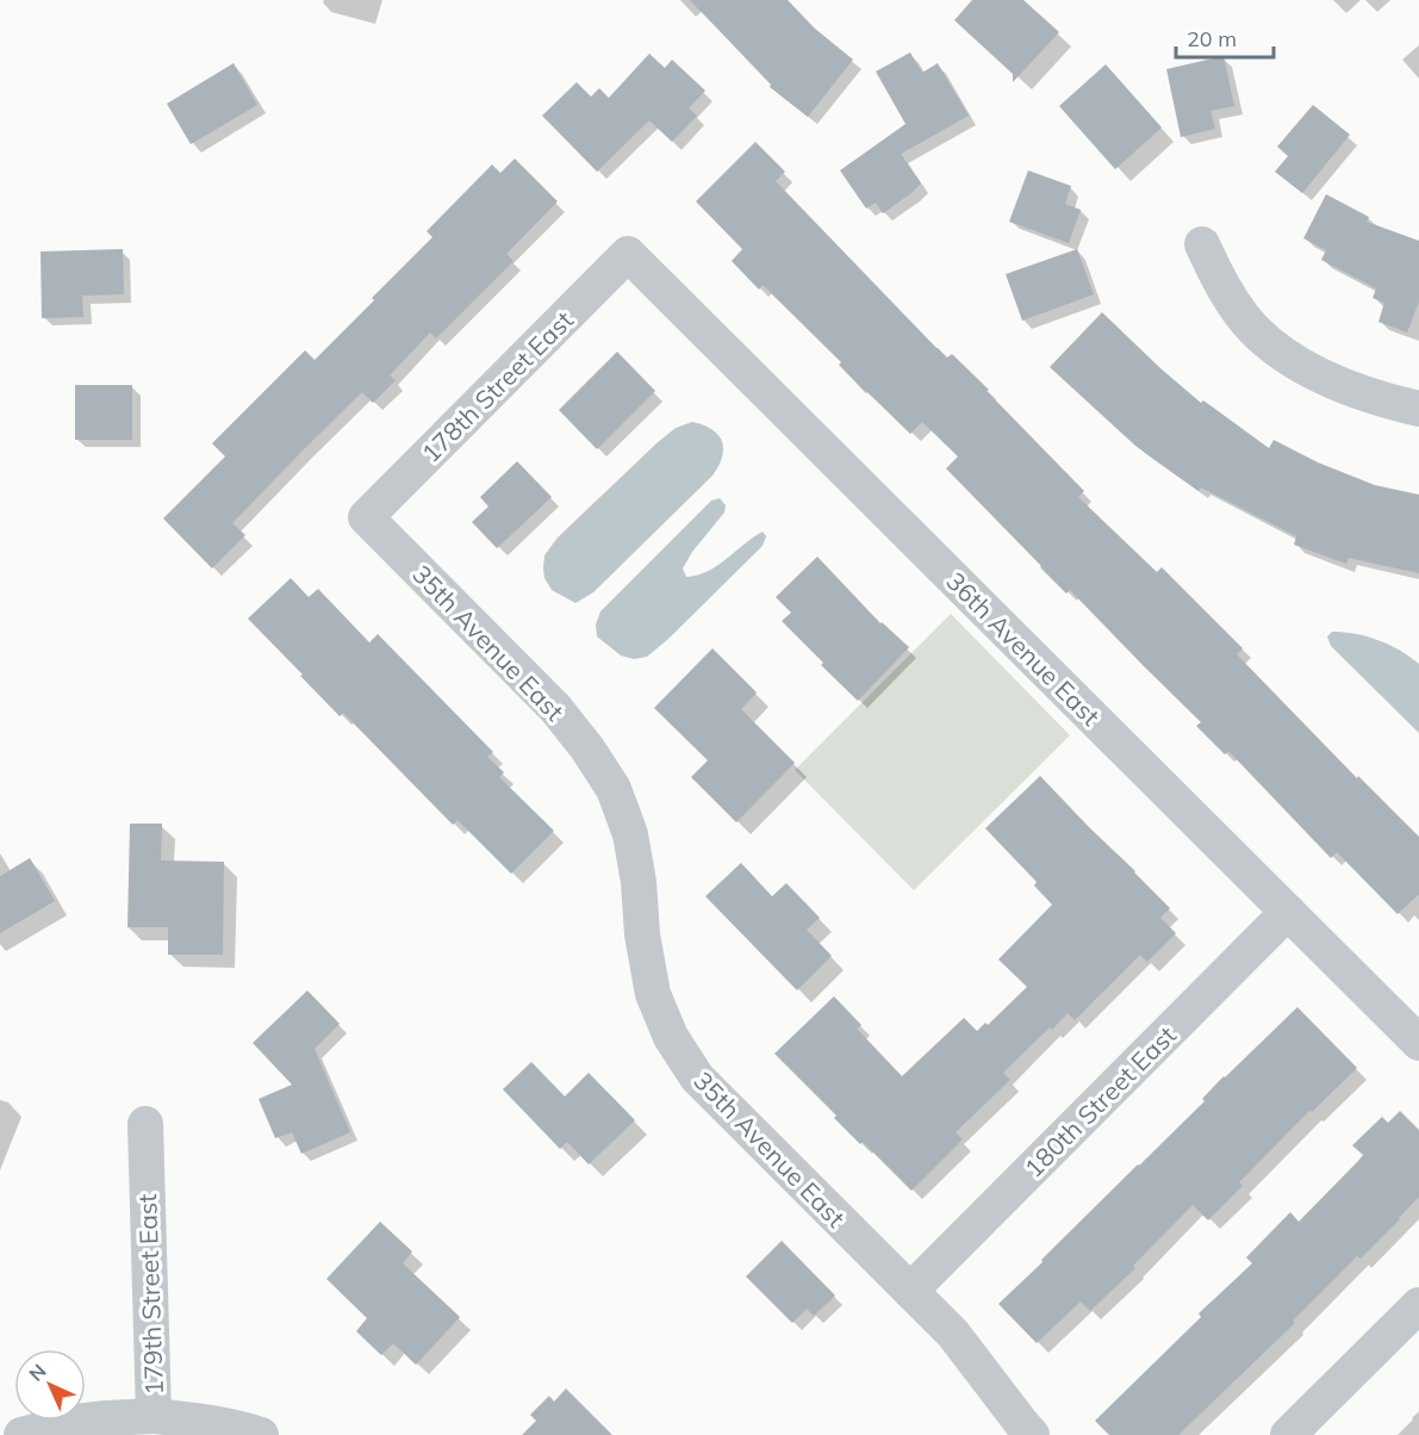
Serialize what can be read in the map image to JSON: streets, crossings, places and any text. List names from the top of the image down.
{
  "streets": {
    "street": [
      "178th Street East",
      "35th Avenue East",
      "36th Avenue East",
      "180th Street East",
      "179th Street East"
    ]
  },
  "crossings": [
    ["178th Street East", "35th Avenue East"],
    ["178th Street East", "36th Avenue East"],
    ["35th Avenue East", "180th Street East"],
    ["36th Avenue East", "180th Street East"]
  ],
  "scale_bar": "20 m",
  "north": "top left"
}
